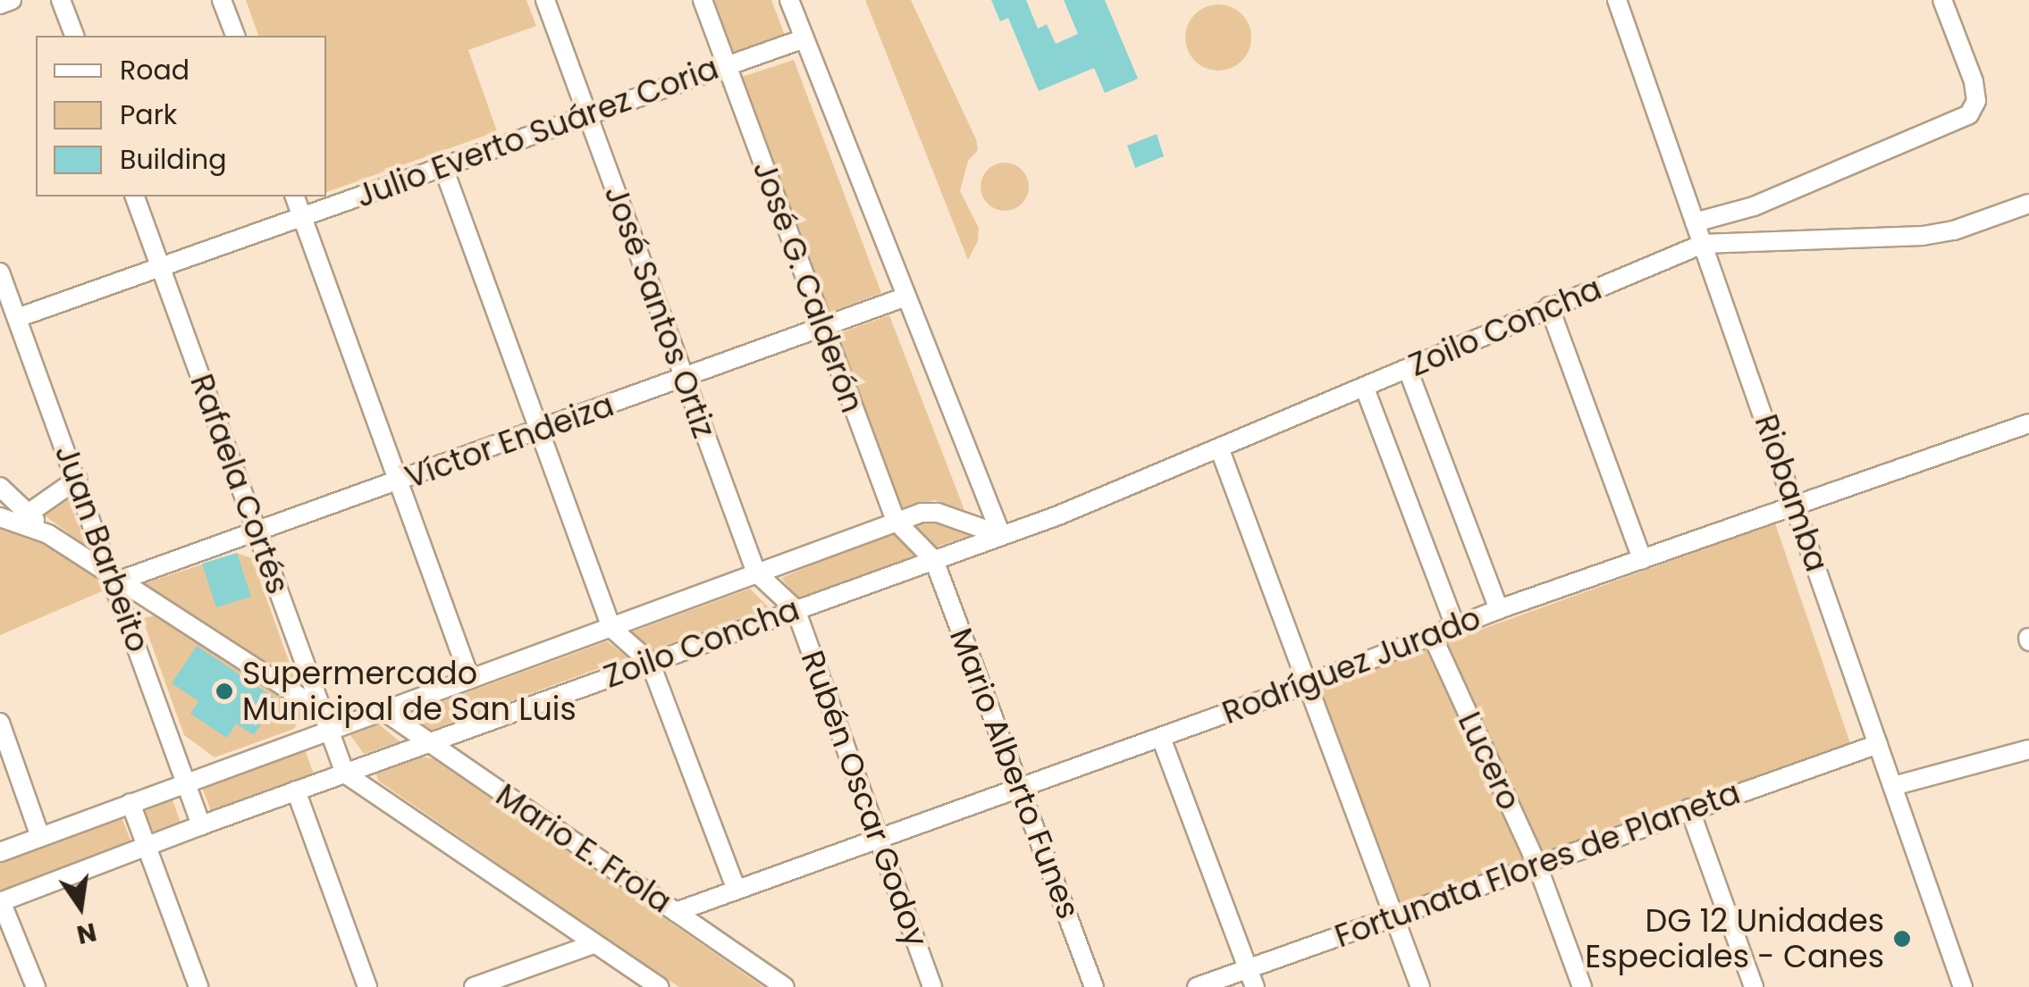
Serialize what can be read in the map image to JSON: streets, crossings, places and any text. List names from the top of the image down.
{
  "streets": {
    "street": [
      "Julio Everto Suárez Coria",
      "José G. Calderón",
      "José Santos Ortiz",
      "Zoilo Concha",
      "Víctor Endeiza",
      "Rafaela Cortés",
      "Riobamba",
      "Juan Barbeito",
      "Rodríguez Jurado",
      "Lucero",
      "Mario Alberto Funes",
      "Rubén Oscar Godoy",
      "Mario E. Frola",
      "Fortunata Flores de Planeta"
    ]
  },
  "crossings": [
    ["Julio Everto Suárez Coria", "José G. Calderón"],
    ["Julio Everto Suárez Coria", "José Santos Ortiz"],
    ["Julio Everto Suárez Coria", "Rafaela Cortés"],
    ["Julio Everto Suárez Coria", "Juan Barbeito"],
    ["José G. Calderón", "Zoilo Concha"],
    ["José G. Calderón", "Víctor Endeiza"],
    ["José G. Calderón", "Mario Alberto Funes"],
    ["José Santos Ortiz", "Zoilo Concha"],
    ["José Santos Ortiz", "Víctor Endeiza"],
    ["José Santos Ortiz", "Rubén Oscar Godoy"],
    ["Zoilo Concha", "Rafaela Cortés"],
    ["Zoilo Concha", "Riobamba"],
    ["Zoilo Concha", "Juan Barbeito"],
    ["Zoilo Concha", "Mario Alberto Funes"],
    ["Zoilo Concha", "Rubén Oscar Godoy"],
    ["Zoilo Concha", "Mario E. Frola"],
    ["Víctor Endeiza", "Rafaela Cortés"],
    ["Víctor Endeiza", "Juan Barbeito"],
    ["Riobamba", "Rodríguez Jurado"],
    ["Riobamba", "Fortunata Flores de Planeta"],
    ["Rodríguez Jurado", "Lucero"],
    ["Rodríguez Jurado", "Mario Alberto Funes"],
    ["Rodríguez Jurado", "Rubén Oscar Godoy"],
    ["Rodríguez Jurado", "Mario E. Frola"],
    ["Lucero", "Fortunata Flores de Planeta"]
  ],
  "places": ["Supermercado Municipal de San Luis", "DG 12 Unidades Especiales - Canes"],
  "legend": ["Road", "Park", "Building"],
  "north": "bottom"
}
